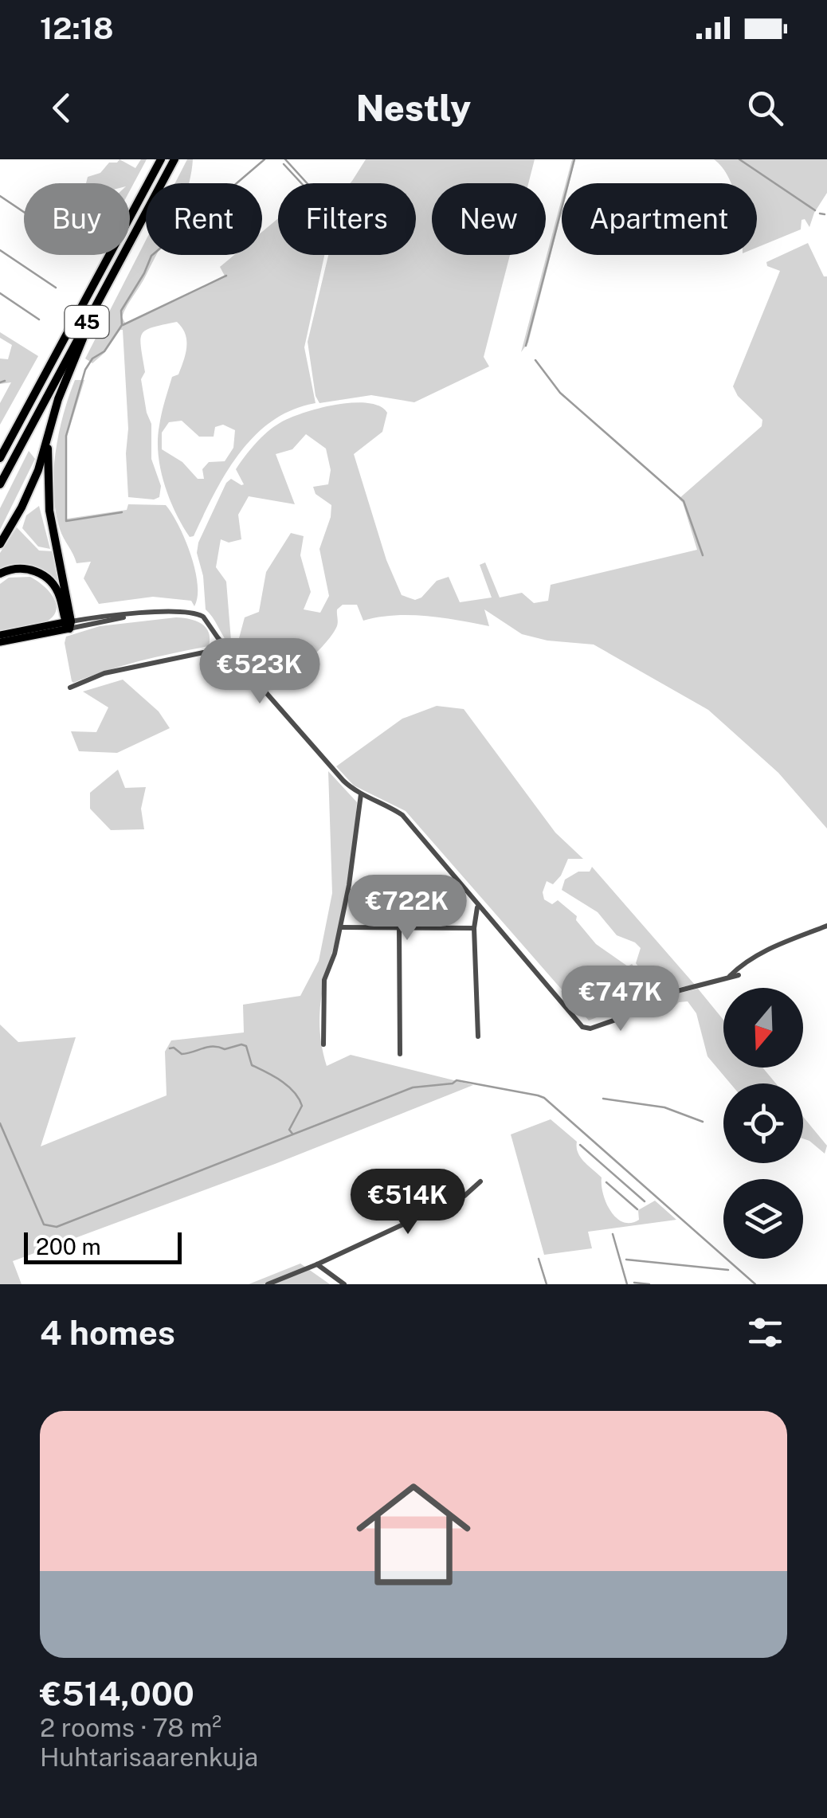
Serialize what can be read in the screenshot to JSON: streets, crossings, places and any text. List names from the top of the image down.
{
  "streets": {
    "highway": ["45"]
  },
  "scale_bar": "200 m",
  "north": "bottom",
  "page": {
    "status": "12:18",
    "header": "Nestly",
    "chip": [
      "Buy",
      "Rent",
      "Filters",
      "New",
      "Apartment"
    ],
    "price": [
      "€523K",
      "€722K",
      "€747K",
      "€514K"
    ],
    "scale": "200 m",
    "heading": "4 homes",
    "list": [
      {
        "name": "€514,000",
        "note": "2 rooms · 78 m² · Huhtarisaarenkuja"
      }
    ]
  }
}
